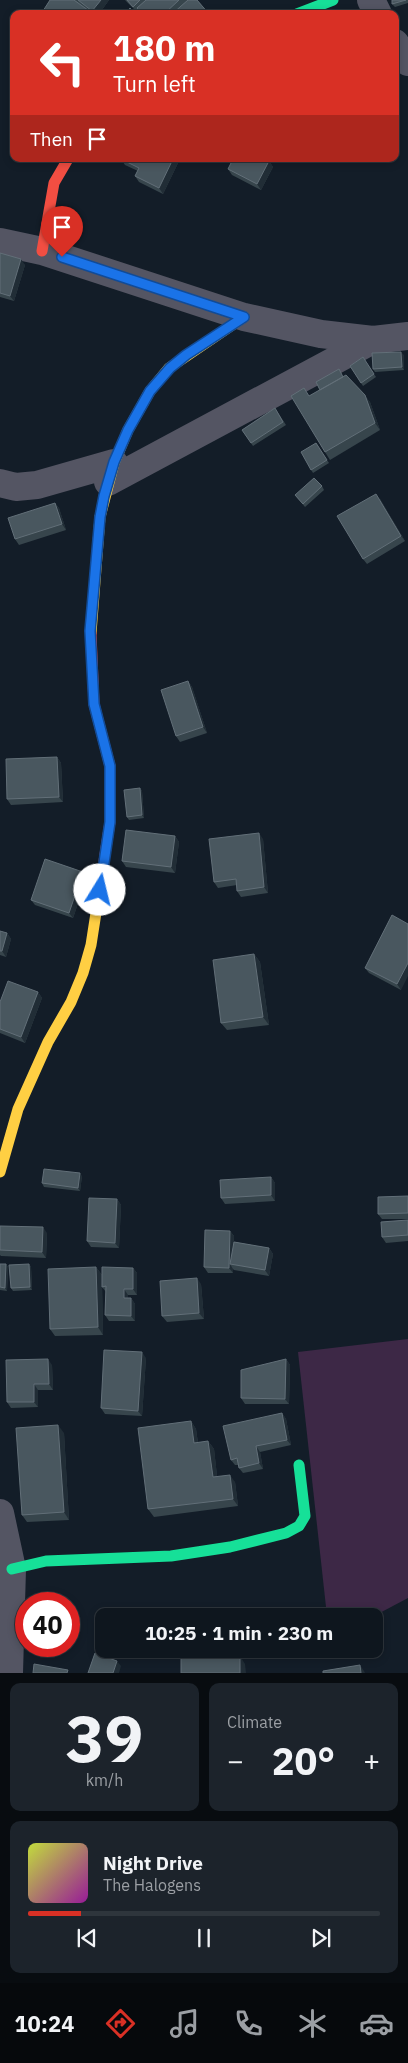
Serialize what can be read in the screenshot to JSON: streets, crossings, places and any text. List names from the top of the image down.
{
  "page": {
    "turn": ["180 m", "Turn left"],
    "then": "Then",
    "limit": "40",
    "trip": "10:25 · 1 min · 230 m",
    "tile": [
      ["39", "km/h"],
      "Climate"
    ],
    "heat": ["−", "20°", "+"],
    "song": ["Night Drive", "The Halogens"],
    "tabs": "10:24"
  }
}
